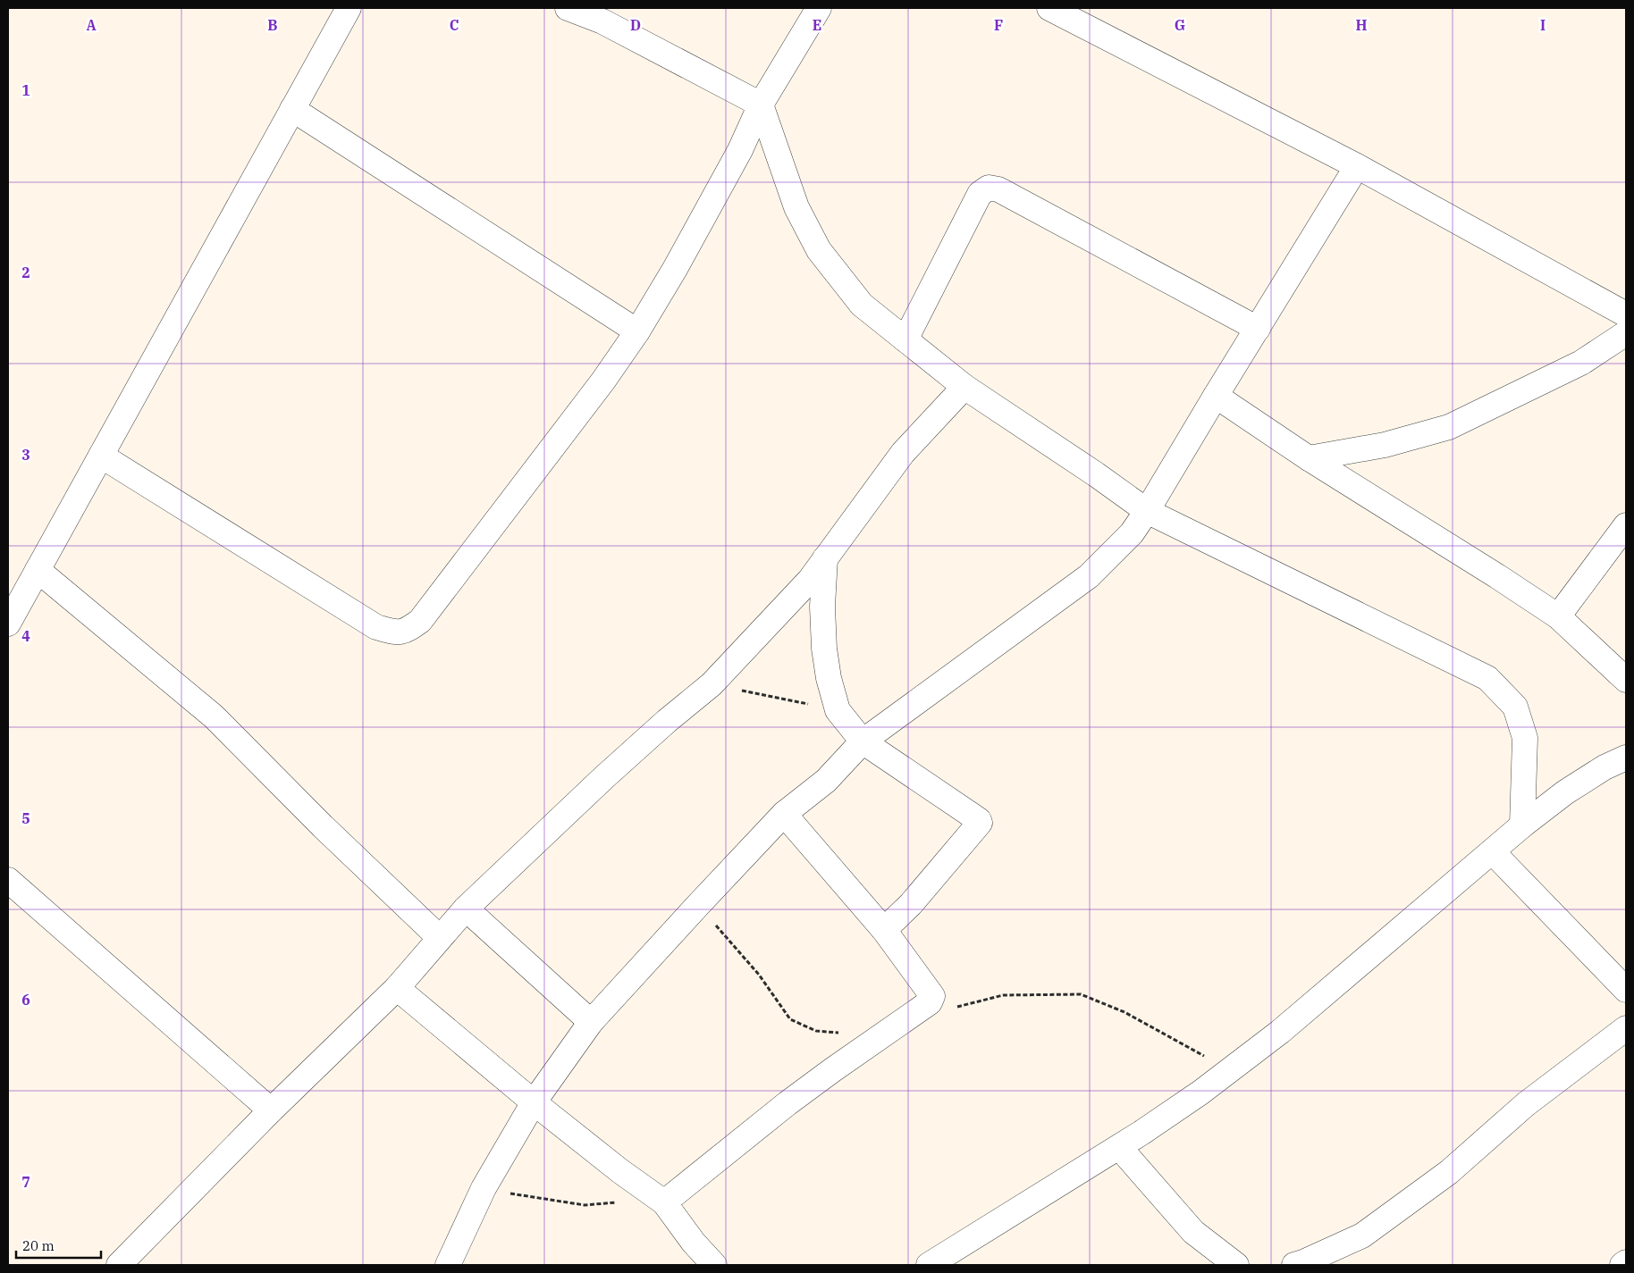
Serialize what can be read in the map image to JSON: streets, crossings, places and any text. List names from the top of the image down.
{
  "scale_bar": "20 m",
  "grid": {
    "columns": [
      "A",
      "B",
      "C",
      "D",
      "E",
      "F",
      "G",
      "H",
      "I"
    ],
    "rows": [
      "1",
      "2",
      "3",
      "4",
      "5",
      "6",
      "7"
    ]
  }
}
